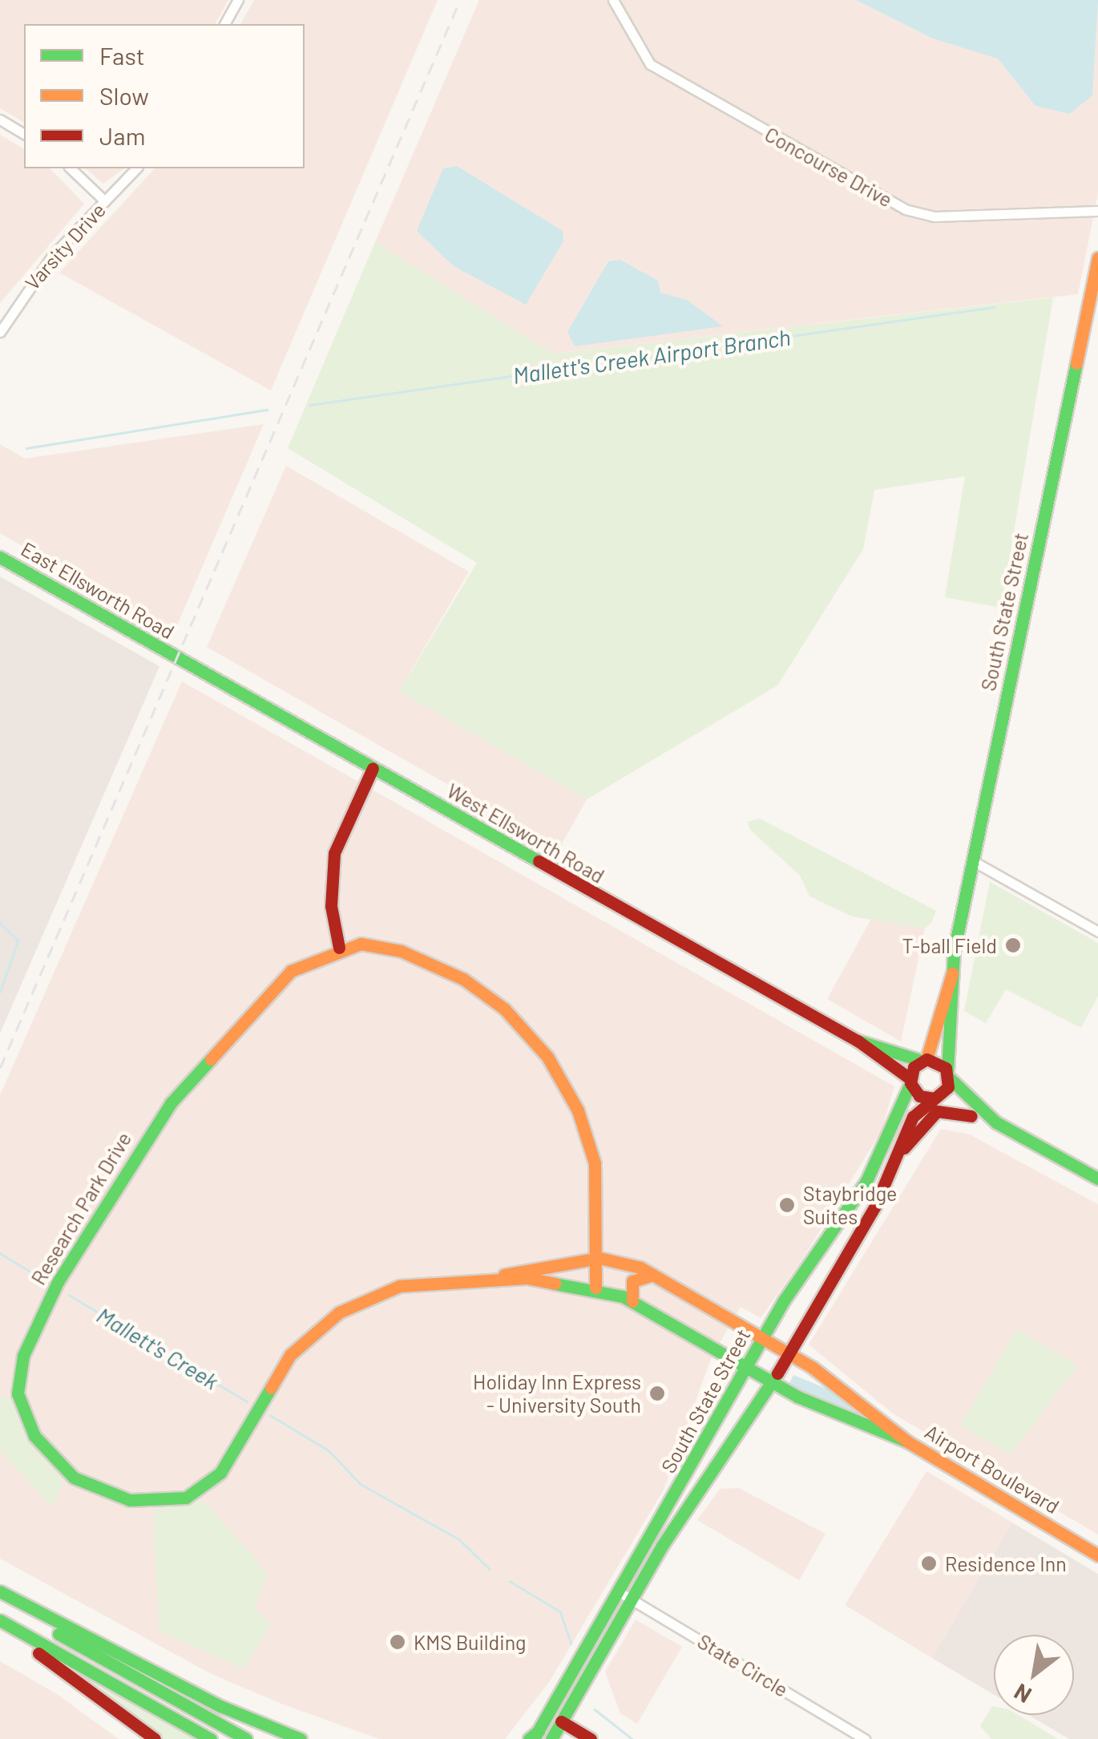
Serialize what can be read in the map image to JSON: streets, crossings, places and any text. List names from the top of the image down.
{
  "streets": {
    "main road": [
      "East Ellsworth Road",
      "South State Street",
      "West Ellsworth Road",
      "Research Park Drive",
      "Airport Boulevard"
    ],
    "street": ["Concourse Drive", "Varsity Drive", "State Circle"]
  },
  "crossings": [
    ["East Ellsworth Road", "West Ellsworth Road"],
    ["South State Street", "West Ellsworth Road"],
    ["South State Street", "Research Park Drive"],
    ["South State Street", "Airport Boulevard"],
    ["South State Street", "State Circle"],
    ["Research Park Drive", "Airport Boulevard"]
  ],
  "water": ["Mallett's Creek Airport Branch", "Mallett's Creek"],
  "places": [
    "T-ball Field",
    "Staybridge Suites",
    "Holiday Inn Express - University South",
    "Residence Inn",
    "KMS Building"
  ],
  "legend": ["Fast", "Slow", "Jam"],
  "north": "bottom left"
}
